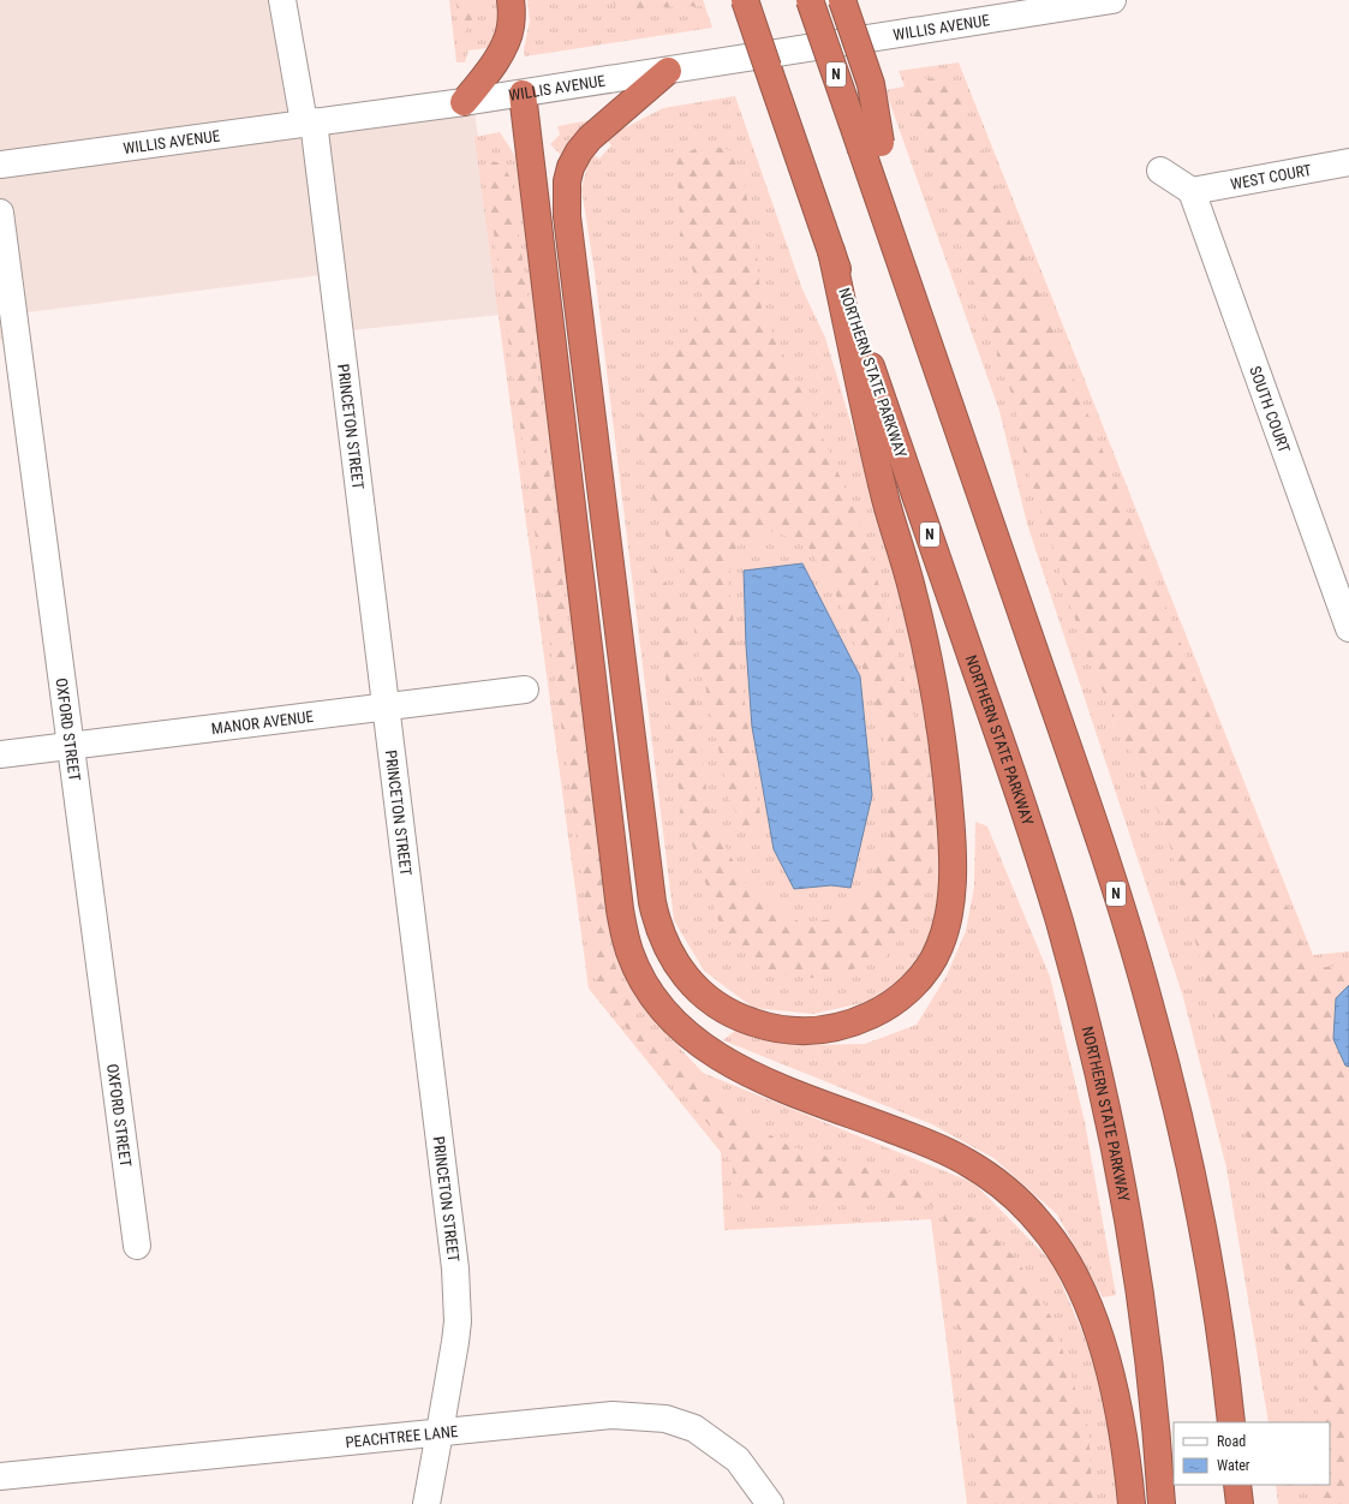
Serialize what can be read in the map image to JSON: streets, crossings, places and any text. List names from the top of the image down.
{
  "streets": {
    "highway": ["N", "NORTHERN STATE PARKWAY"],
    "street": [
      "WILLIS AVENUE",
      "WEST COURT",
      "SOUTH COURT",
      "PRINCETON STREET",
      "MANOR AVENUE",
      "OXFORD STREET",
      "PEACHTREE LANE"
    ]
  },
  "crossings": [
    ["WILLIS AVENUE", "PRINCETON STREET"],
    ["WEST COURT", "SOUTH COURT"],
    ["PRINCETON STREET", "MANOR AVENUE"],
    ["PRINCETON STREET", "PEACHTREE LANE"],
    ["MANOR AVENUE", "OXFORD STREET"]
  ],
  "legend": ["Road", "Water"]
}
